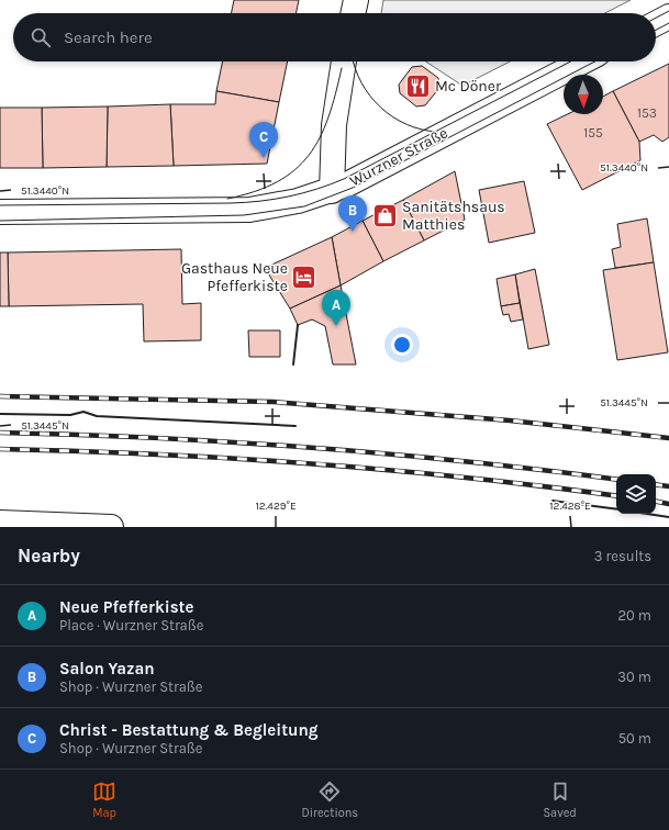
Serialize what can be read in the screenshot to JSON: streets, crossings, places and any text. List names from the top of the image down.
{
  "streets": {
    "main road": ["Wurzner Straße"]
  },
  "places": {
    "restaurant": ["Mc Döner"],
    "shop": ["Sanitätshsaus Matthies"],
    "hotel": ["Gasthaus Neue Pfefferkiste"]
  },
  "house_numbers": ["153", "155"],
  "north": "bottom",
  "page": {
    "search": "Search here",
    "pins": ["C", "B", "A"],
    "heading": ["Nearby", "3 results"],
    "list": [
      {
        "mark": "A",
        "name": "Neue Pfefferkiste",
        "note": "Place · Wurzner Straße",
        "value": "20 m"
      },
      {
        "mark": "B",
        "name": "Salon Yazan",
        "note": "Shop · Wurzner Straße",
        "value": "30 m"
      },
      {
        "mark": "C",
        "name": "Christ - Bestattung & Begleitung",
        "note": "Shop · Wurzner Straße",
        "value": "50 m"
      }
    ],
    "nav": ["Map", "Directions", "Saved"]
  },
  "coordinates": [
    "51.3440°N",
    "51.3445°N",
    "12.429°E",
    "12.428°E"
  ]
}
